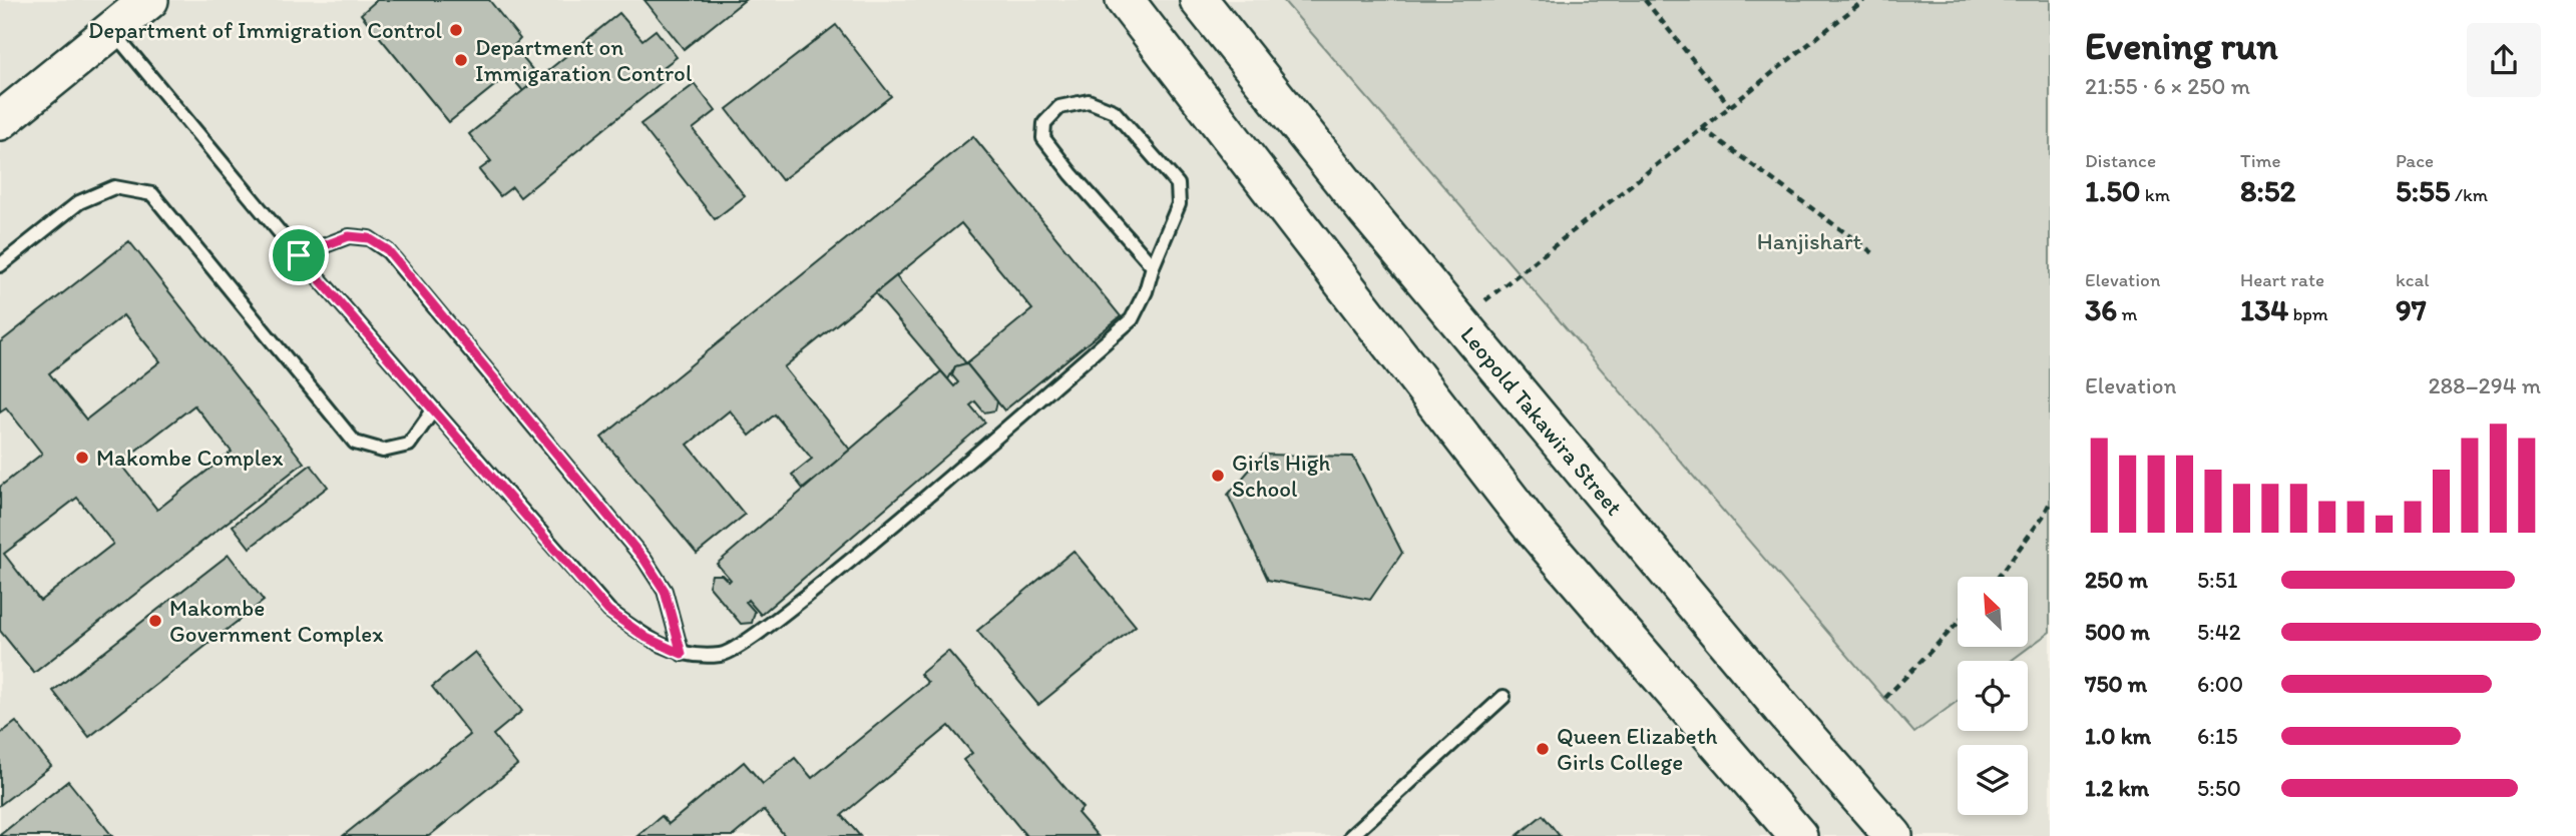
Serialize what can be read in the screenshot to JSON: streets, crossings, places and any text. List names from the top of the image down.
{
  "streets": {
    "main road": ["Leopold Takawira Street"]
  },
  "parks": ["Hanjishart"],
  "places": [
    "Department of Immigration Control",
    "Department on Immigaration Control",
    "Makombe Complex",
    "Girls High School",
    "Makombe Government Complex",
    "Queen Elizabeth Girls College"
  ],
  "north": "top left",
  "page": {
    "heading": ["Evening run", "21:55 · 6 × 250 m"],
    "stats": [
      ["Distance", "1.50 km"],
      ["Time", "8:52"],
      ["Pace", "5:55 /km"],
      ["Elevation", "36 m"],
      ["Heart rate", "134 bpm"],
      ["kcal", "97"]
    ],
    "chart": ["Elevation", "288–294 m"],
    "list": [
      {
        "name": "250 m",
        "note": "5:51"
      },
      {
        "name": "500 m",
        "note": "5:42"
      },
      {
        "name": "750 m",
        "note": "6:00"
      },
      {
        "name": "1.0 km",
        "note": "6:15"
      },
      {
        "name": "1.2 km",
        "note": "5:50"
      }
    ]
  }
}
